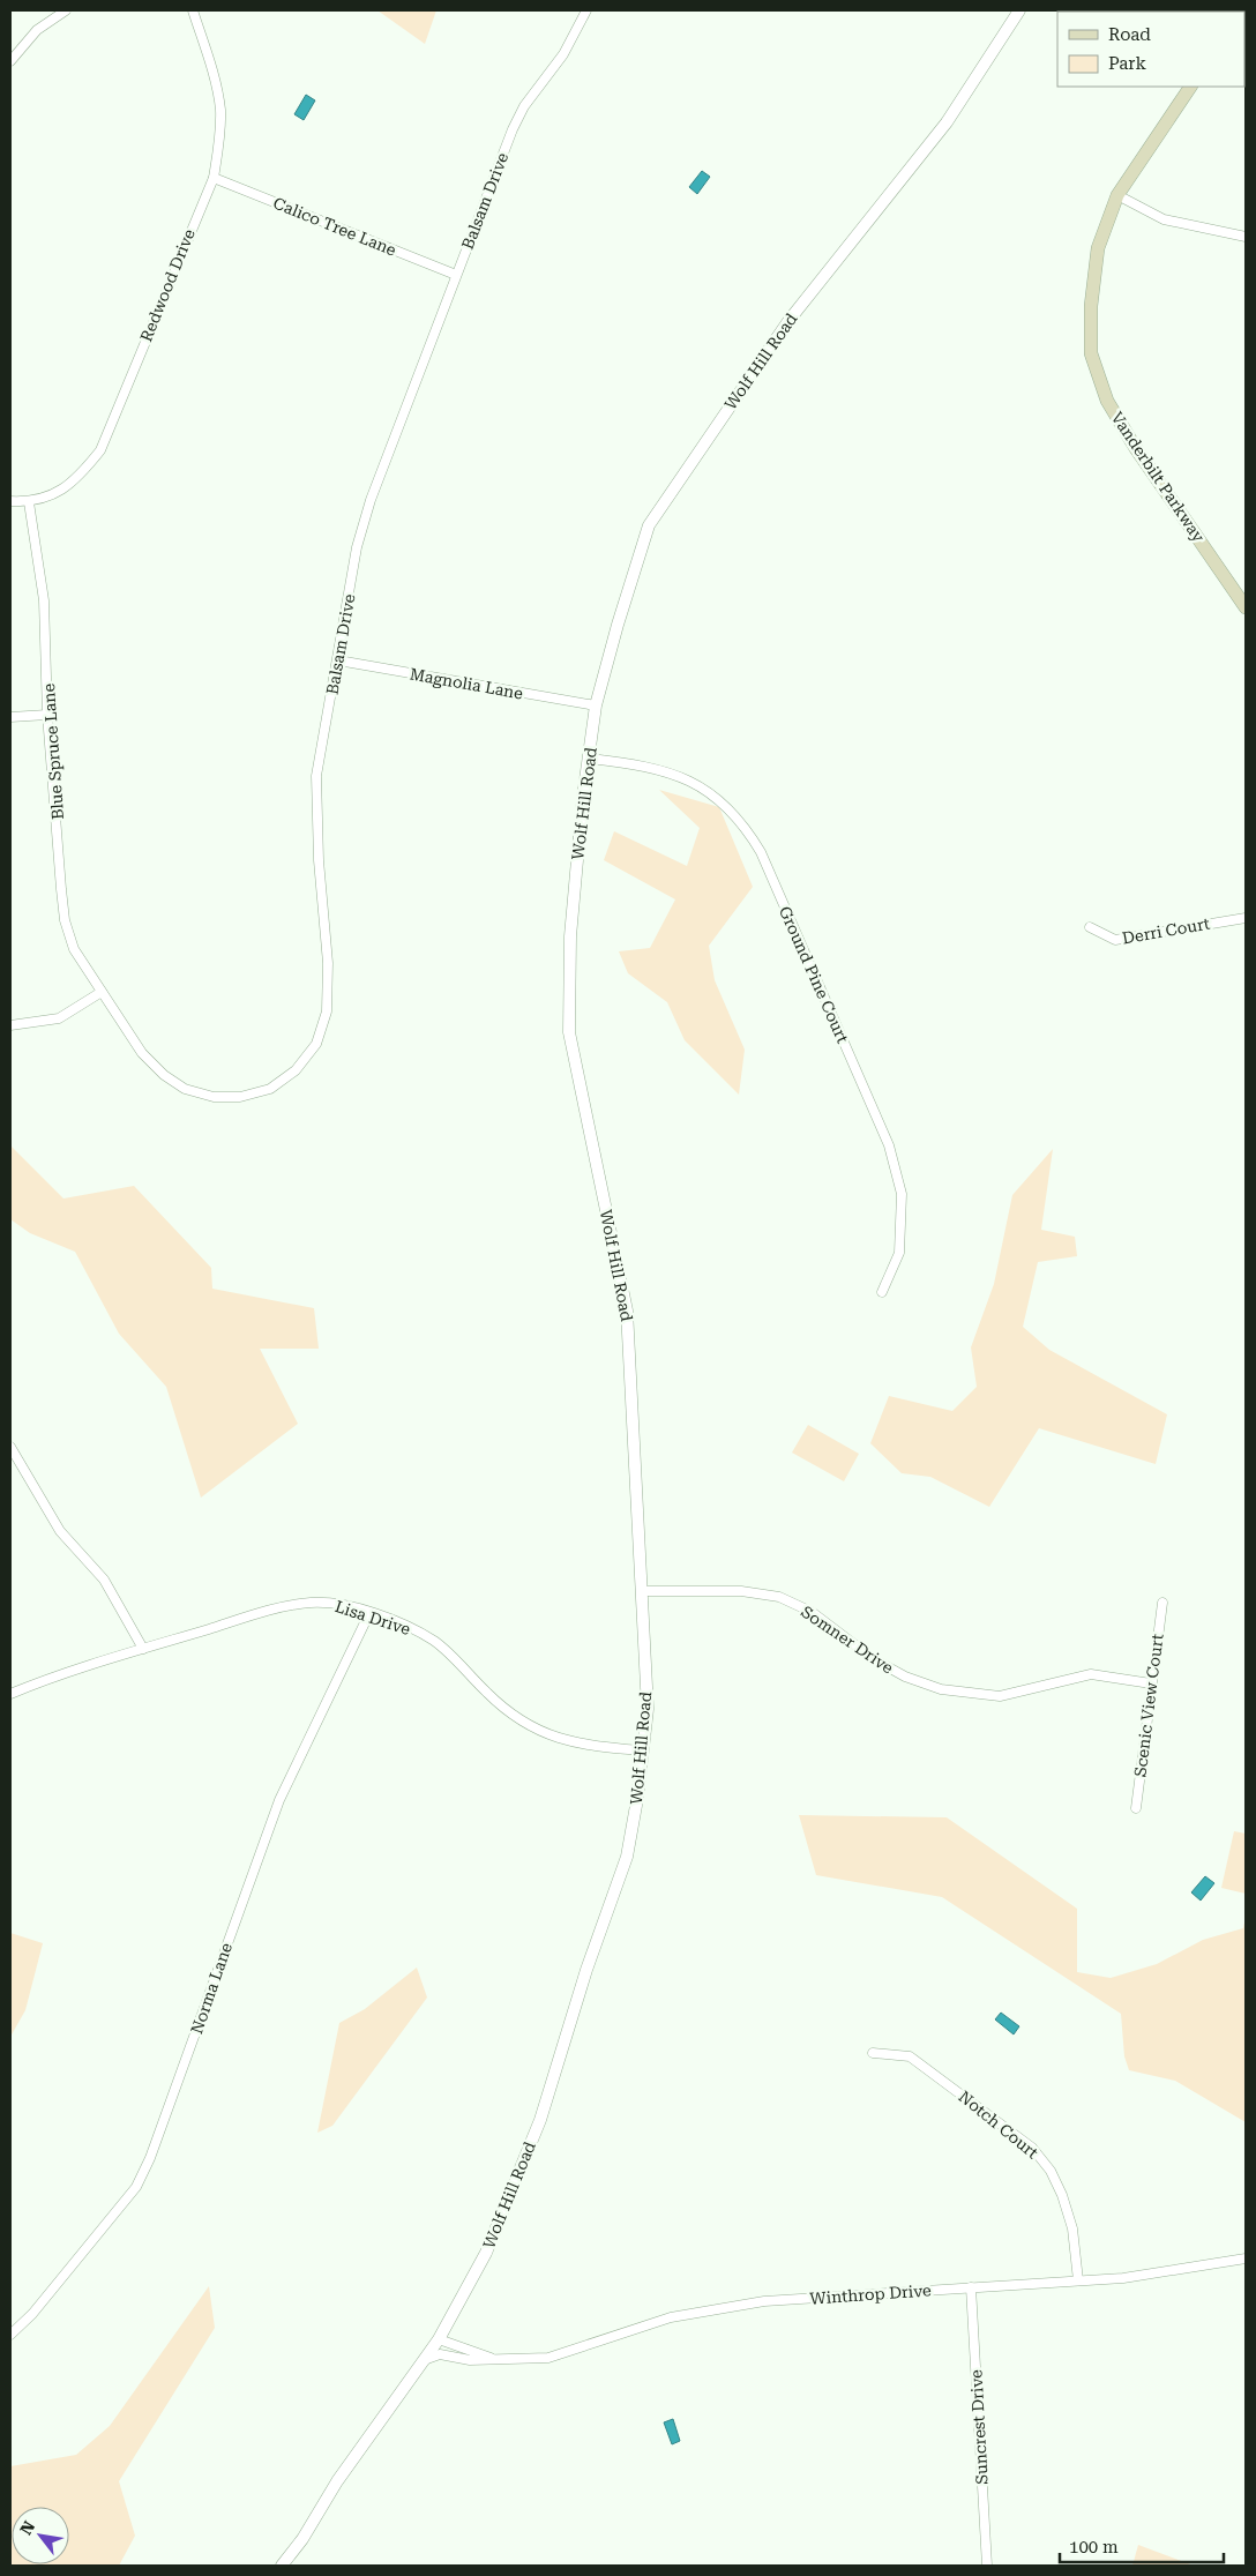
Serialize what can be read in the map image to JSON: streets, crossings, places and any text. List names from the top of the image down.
{
  "streets": {
    "main road": ["Vanderbilt Parkway"],
    "street": [
      "Balsam Drive",
      "Calico Tree Lane",
      "Redwood Drive",
      "Wolf Hill Road",
      "Magnolia Lane",
      "Blue Spruce Lane",
      "Derri Court",
      "Ground Pine Court",
      "Lisa Drive",
      "Somner Drive",
      "Scenic View Court",
      "Norma Lane",
      "Notch Court",
      "Winthrop Drive",
      "Suncrest Drive"
    ]
  },
  "crossings": [
    ["Balsam Drive", "Calico Tree Lane"],
    ["Balsam Drive", "Magnolia Lane"],
    ["Balsam Drive", "Blue Spruce Lane"],
    ["Calico Tree Lane", "Redwood Drive"],
    ["Redwood Drive", "Blue Spruce Lane"],
    ["Wolf Hill Road", "Magnolia Lane"],
    ["Wolf Hill Road", "Ground Pine Court"],
    ["Wolf Hill Road", "Lisa Drive"],
    ["Wolf Hill Road", "Somner Drive"],
    ["Wolf Hill Road", "Winthrop Drive"],
    ["Lisa Drive", "Norma Lane"],
    ["Somner Drive", "Scenic View Court"],
    ["Notch Court", "Winthrop Drive"],
    ["Winthrop Drive", "Suncrest Drive"]
  ],
  "legend": ["Road", "Park"],
  "scale_bar": "100 m",
  "north": "top left"
}
